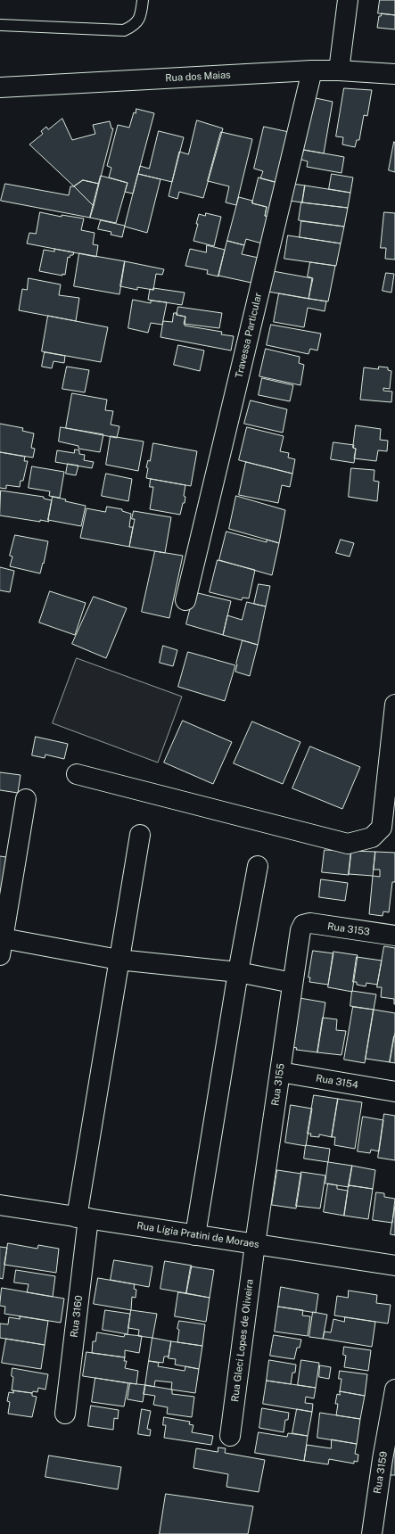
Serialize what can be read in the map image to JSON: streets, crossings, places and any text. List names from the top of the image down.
{
  "streets": {
    "street": [
      "Rua dos Maias",
      "Travessa Particular",
      "Rua 3153",
      "Rua 3154",
      "Rua 3155",
      "Rua Lígia Pratini de Moraes",
      "Rua 3160",
      "Rua Gleci Lopes de Oliveira",
      "Rua 3159"
    ]
  },
  "crossings": [
    ["Rua dos Maias", "Travessa Particular"],
    ["Rua 3153", "Rua 3155"],
    ["Rua 3154", "Rua 3155"],
    ["Rua 3155", "Rua Lígia Pratini de Moraes"],
    ["Rua 3155", "Rua Gleci Lopes de Oliveira"],
    ["Rua Lígia Pratini de Moraes", "Rua 3160"],
    ["Rua Lígia Pratini de Moraes", "Rua Gleci Lopes de Oliveira"]
  ]
}
